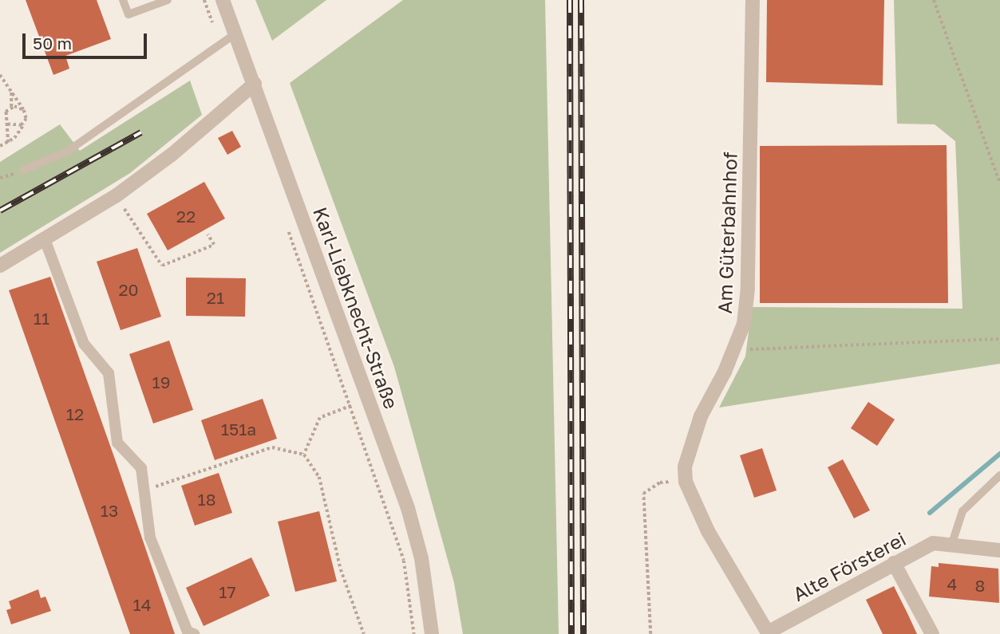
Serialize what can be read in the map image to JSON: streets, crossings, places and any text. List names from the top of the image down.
{
  "streets": {
    "street": ["Am Güterbahnhof", "Karl-Liebknecht-Straße", "Alte Försterei"]
  },
  "crossings": [
    ["Am Güterbahnhof", "Alte Försterei"]
  ],
  "house_numbers": [
    "22",
    "20",
    "21",
    "11",
    "19",
    "12",
    "151a",
    "18",
    "13",
    "4",
    "8",
    "17",
    "14"
  ],
  "scale_bar": "50 m"
}
